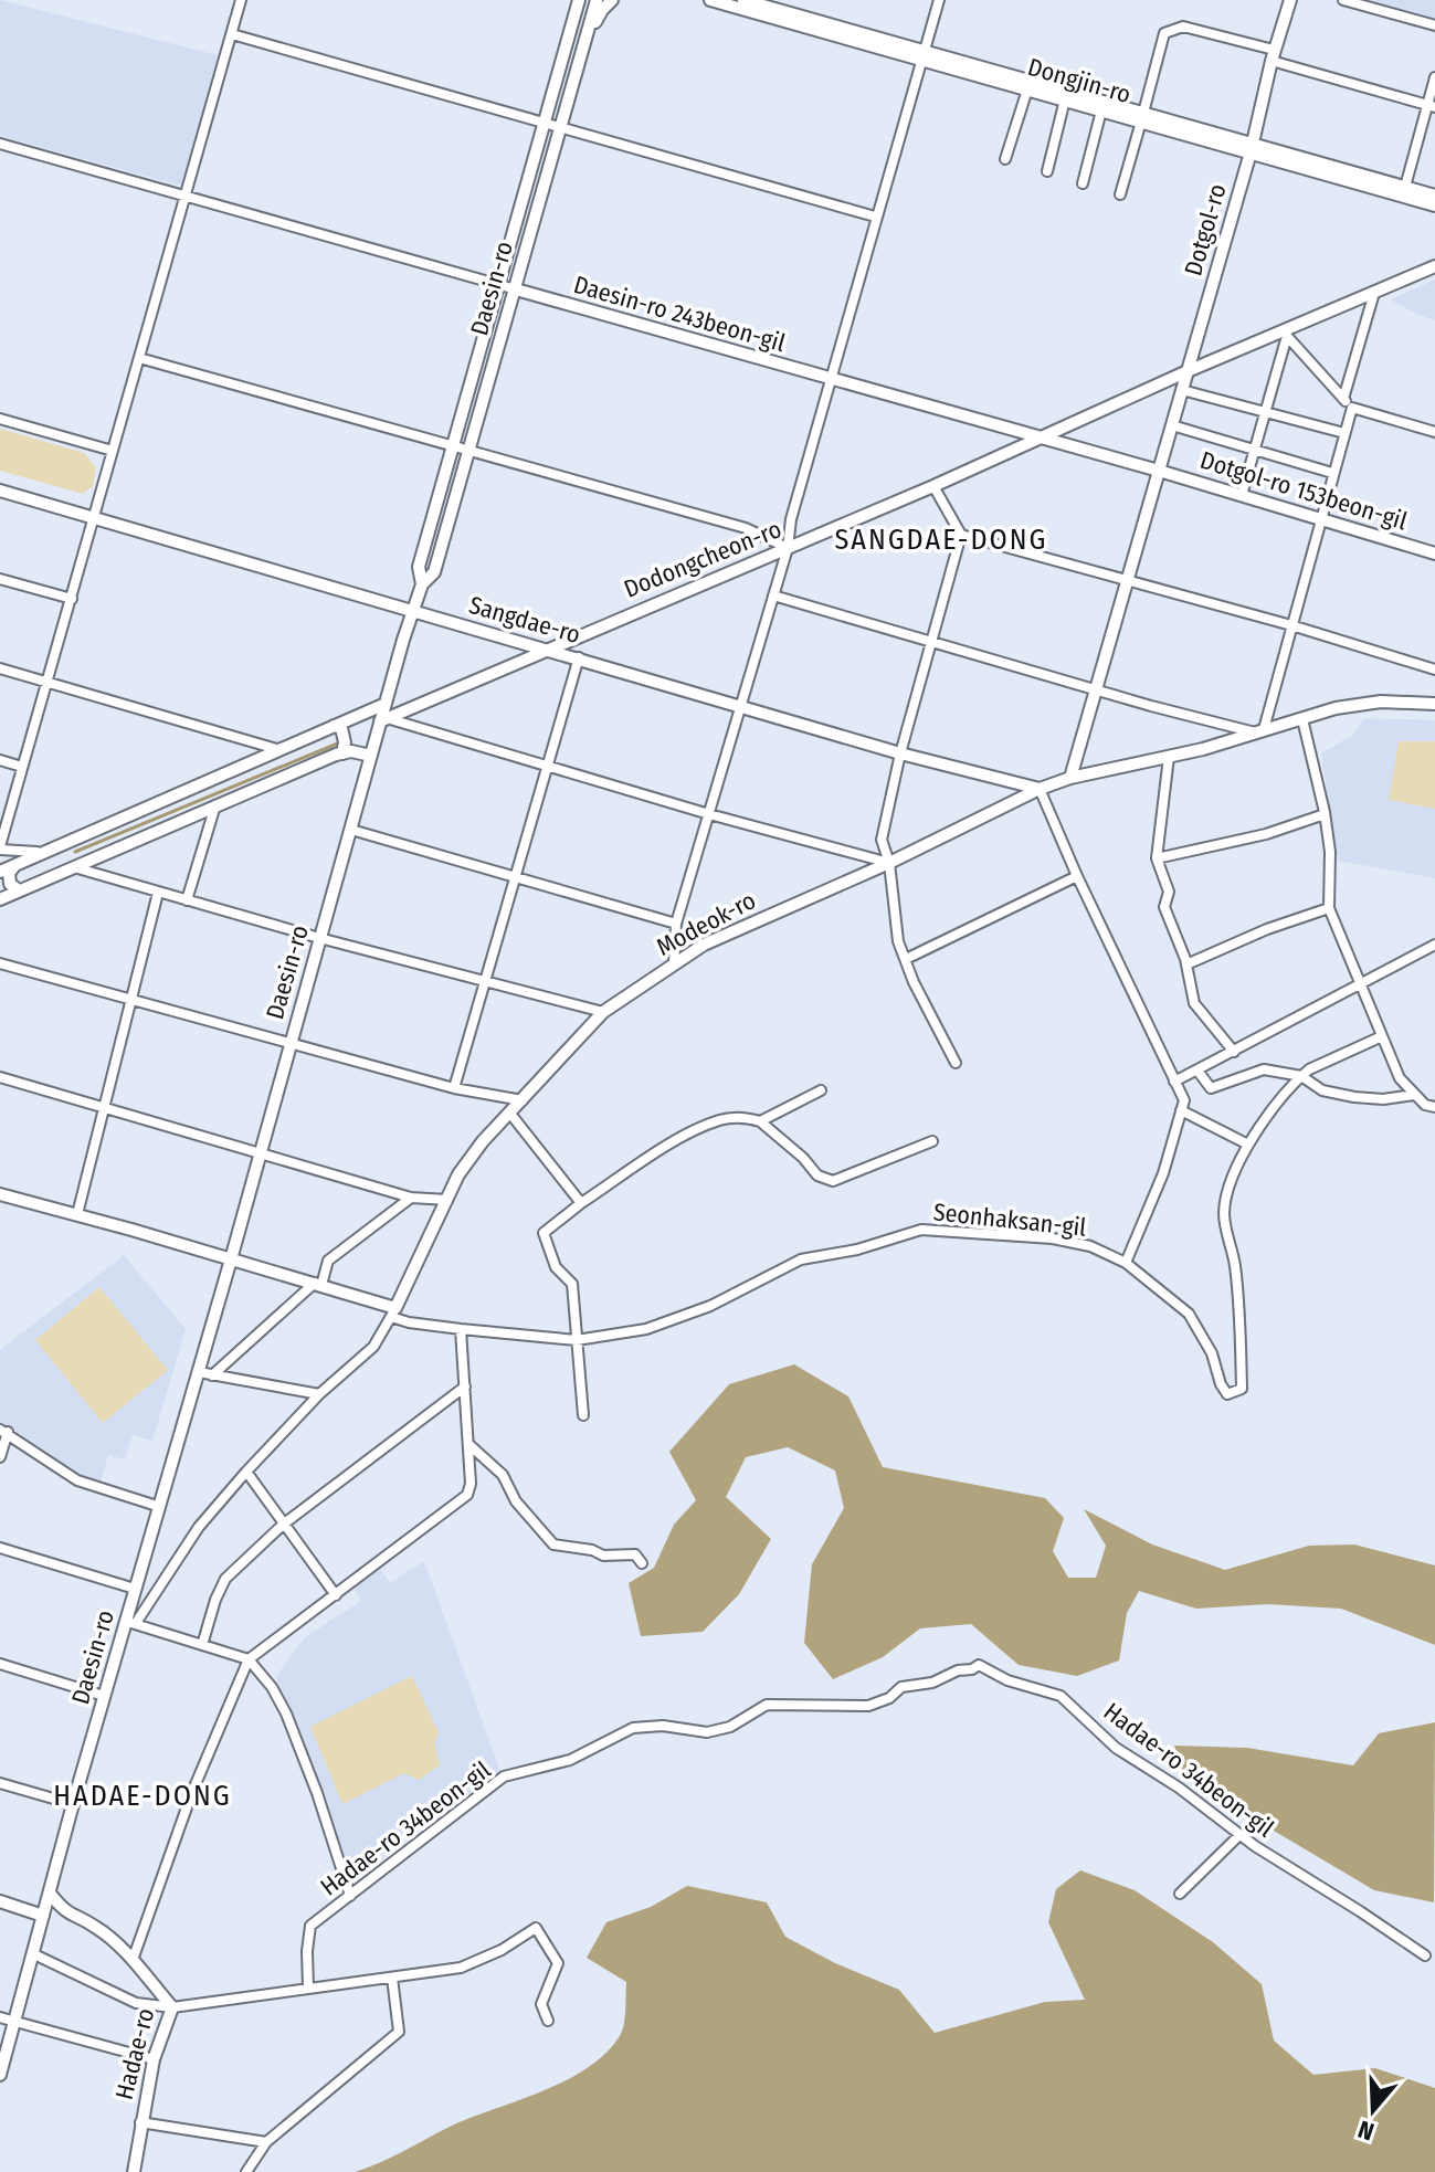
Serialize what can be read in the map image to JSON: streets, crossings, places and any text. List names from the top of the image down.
{
  "streets": {
    "street": [
      "Dongjin-ro",
      "Dotgol-ro",
      "Daesin-ro",
      "Daesin-ro 243beon-gil",
      "Dotgol-ro 153beon-gil",
      "Dodongcheon-ro",
      "Sangdae-ro",
      "Modeok-ro",
      "Seonhaksan-gil",
      "Hadae-ro 34beon-gil",
      "Hadae-ro"
    ]
  },
  "crossings": [
    ["Dongjin-ro", "Dotgol-ro"],
    ["Dotgol-ro", "Dotgol-ro 153beon-gil"],
    ["Dotgol-ro", "Dodongcheon-ro"],
    ["Dotgol-ro", "Modeok-ro"],
    ["Daesin-ro", "Daesin-ro 243beon-gil"],
    ["Daesin-ro", "Dodongcheon-ro"],
    ["Daesin-ro", "Sangdae-ro"],
    ["Daesin-ro", "Hadae-ro"],
    ["Dodongcheon-ro", "Sangdae-ro"],
    ["Sangdae-ro", "Modeok-ro"],
    ["Modeok-ro", "Seonhaksan-gil"]
  ],
  "districts": ["SANGDAE-DONG", "HADAE-DONG"],
  "north": "bottom"
}
